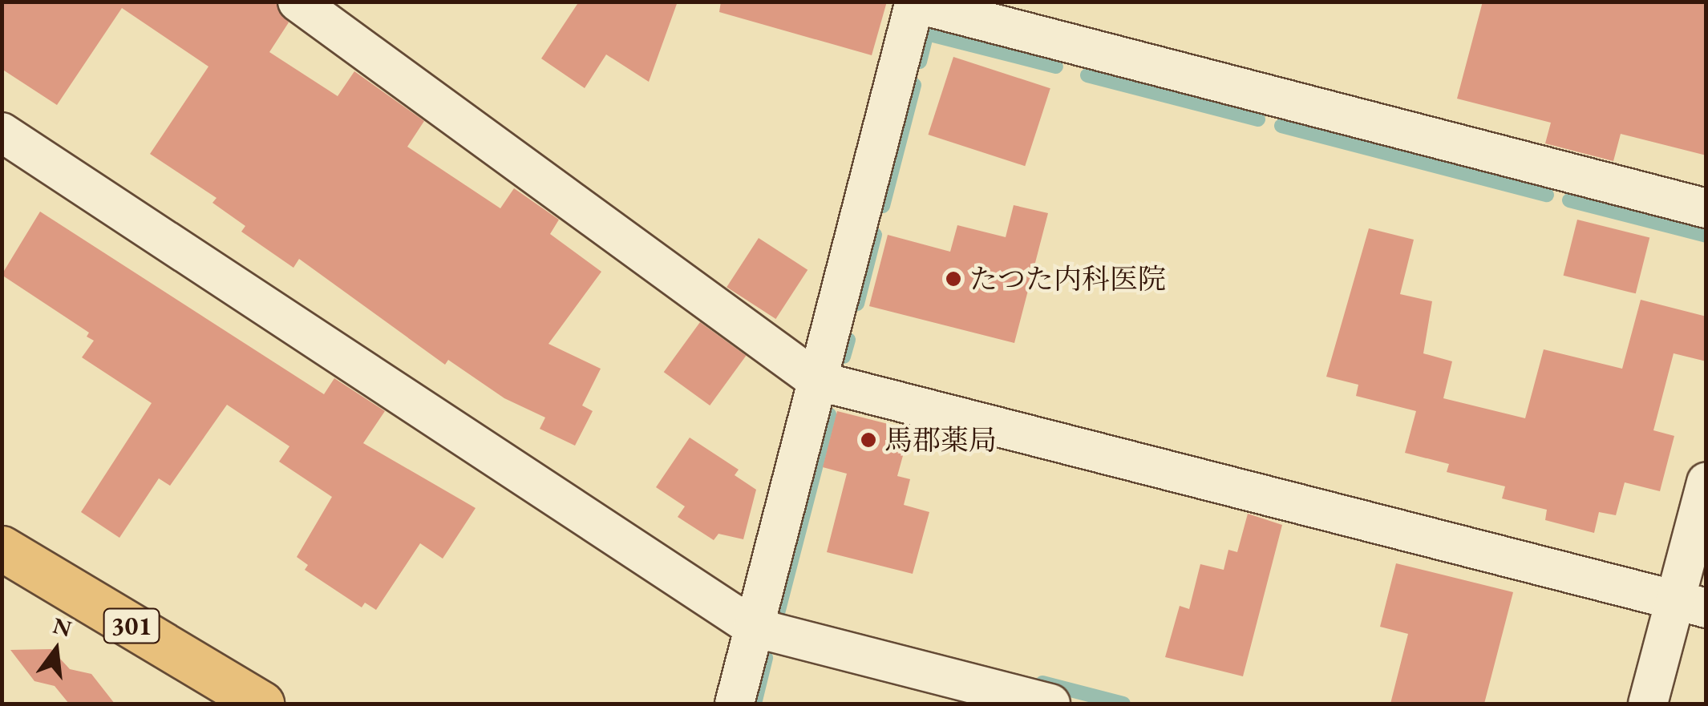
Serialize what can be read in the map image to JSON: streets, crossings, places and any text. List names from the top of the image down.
{
  "streets": {
    "highway": ["301"]
  },
  "places": ["たつた内科医院", "馬郡薬局"],
  "north": "top"
}
